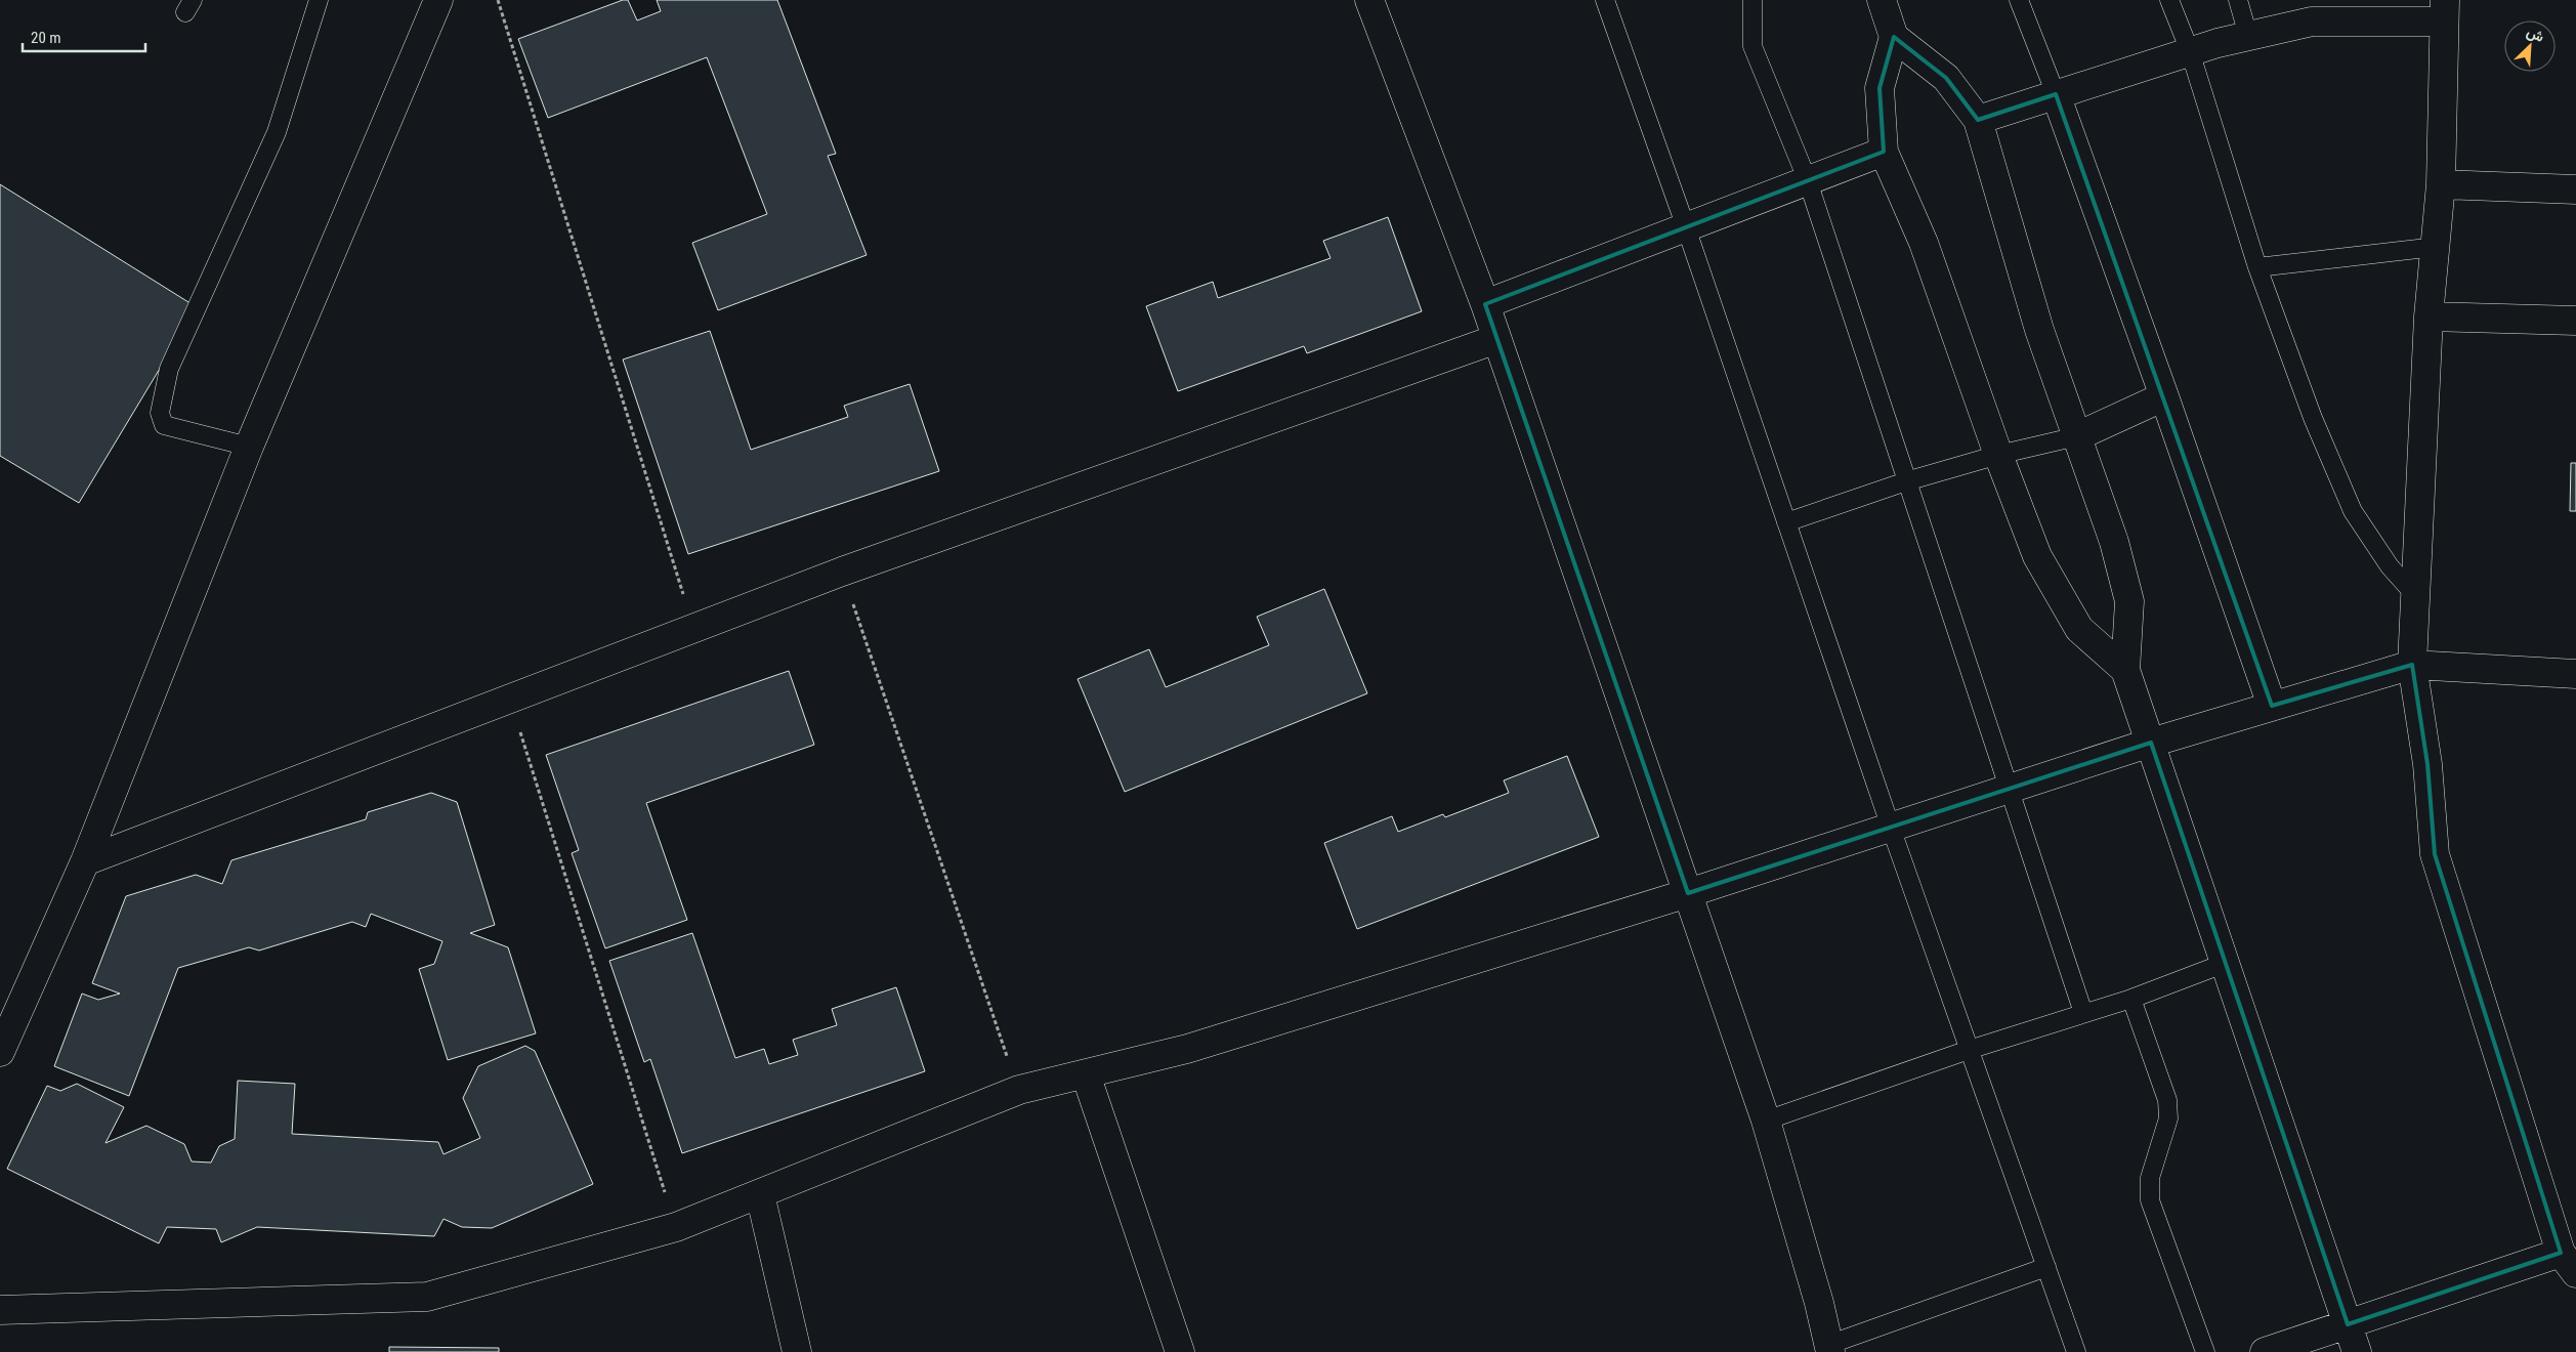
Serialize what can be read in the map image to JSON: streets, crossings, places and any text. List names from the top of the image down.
{
  "scale_bar": "20 m",
  "north": "top right"
}
